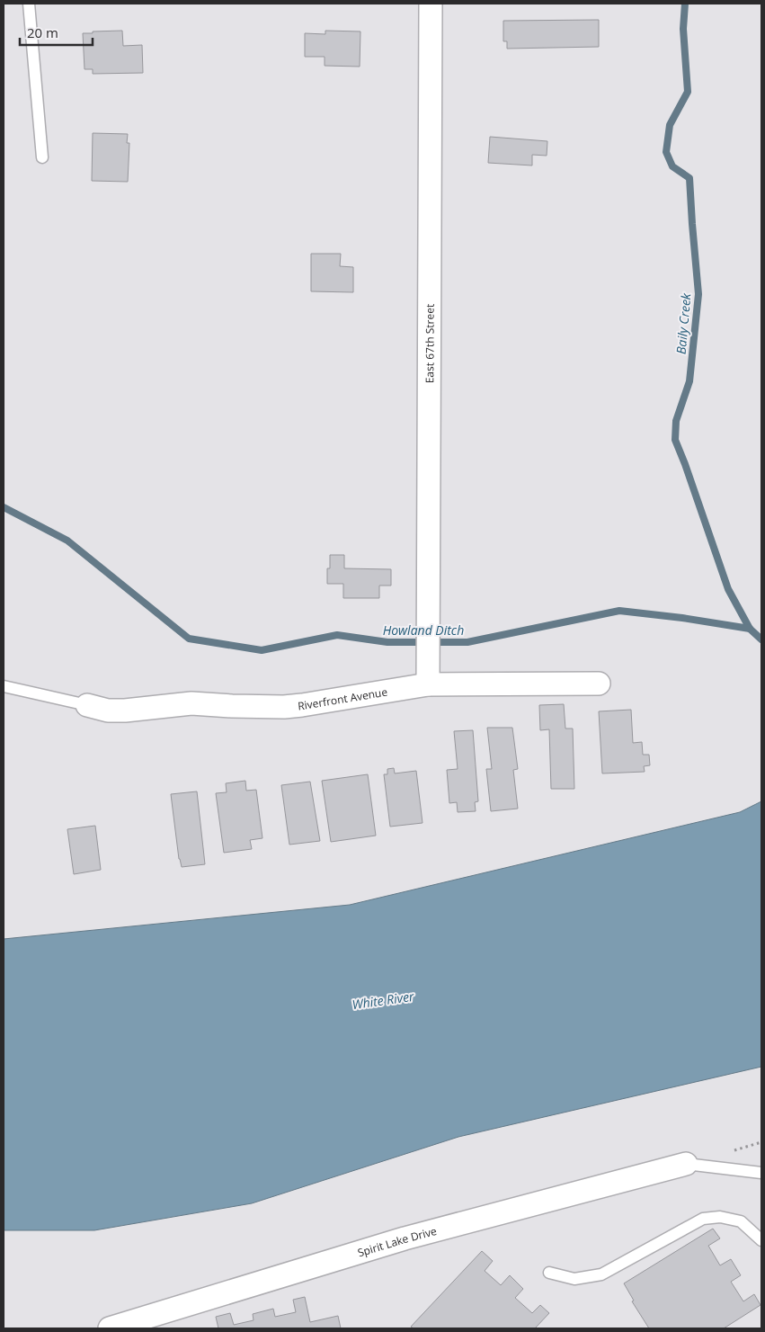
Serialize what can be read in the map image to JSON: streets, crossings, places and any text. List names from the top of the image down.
{
  "streets": {
    "street": ["East 67th Street", "Riverfront Avenue", "Spirit Lake Drive"]
  },
  "crossings": [
    ["East 67th Street", "Riverfront Avenue"]
  ],
  "water": ["Baily Creek", "Howland Ditch", "White River"],
  "scale_bar": "20 m"
}
